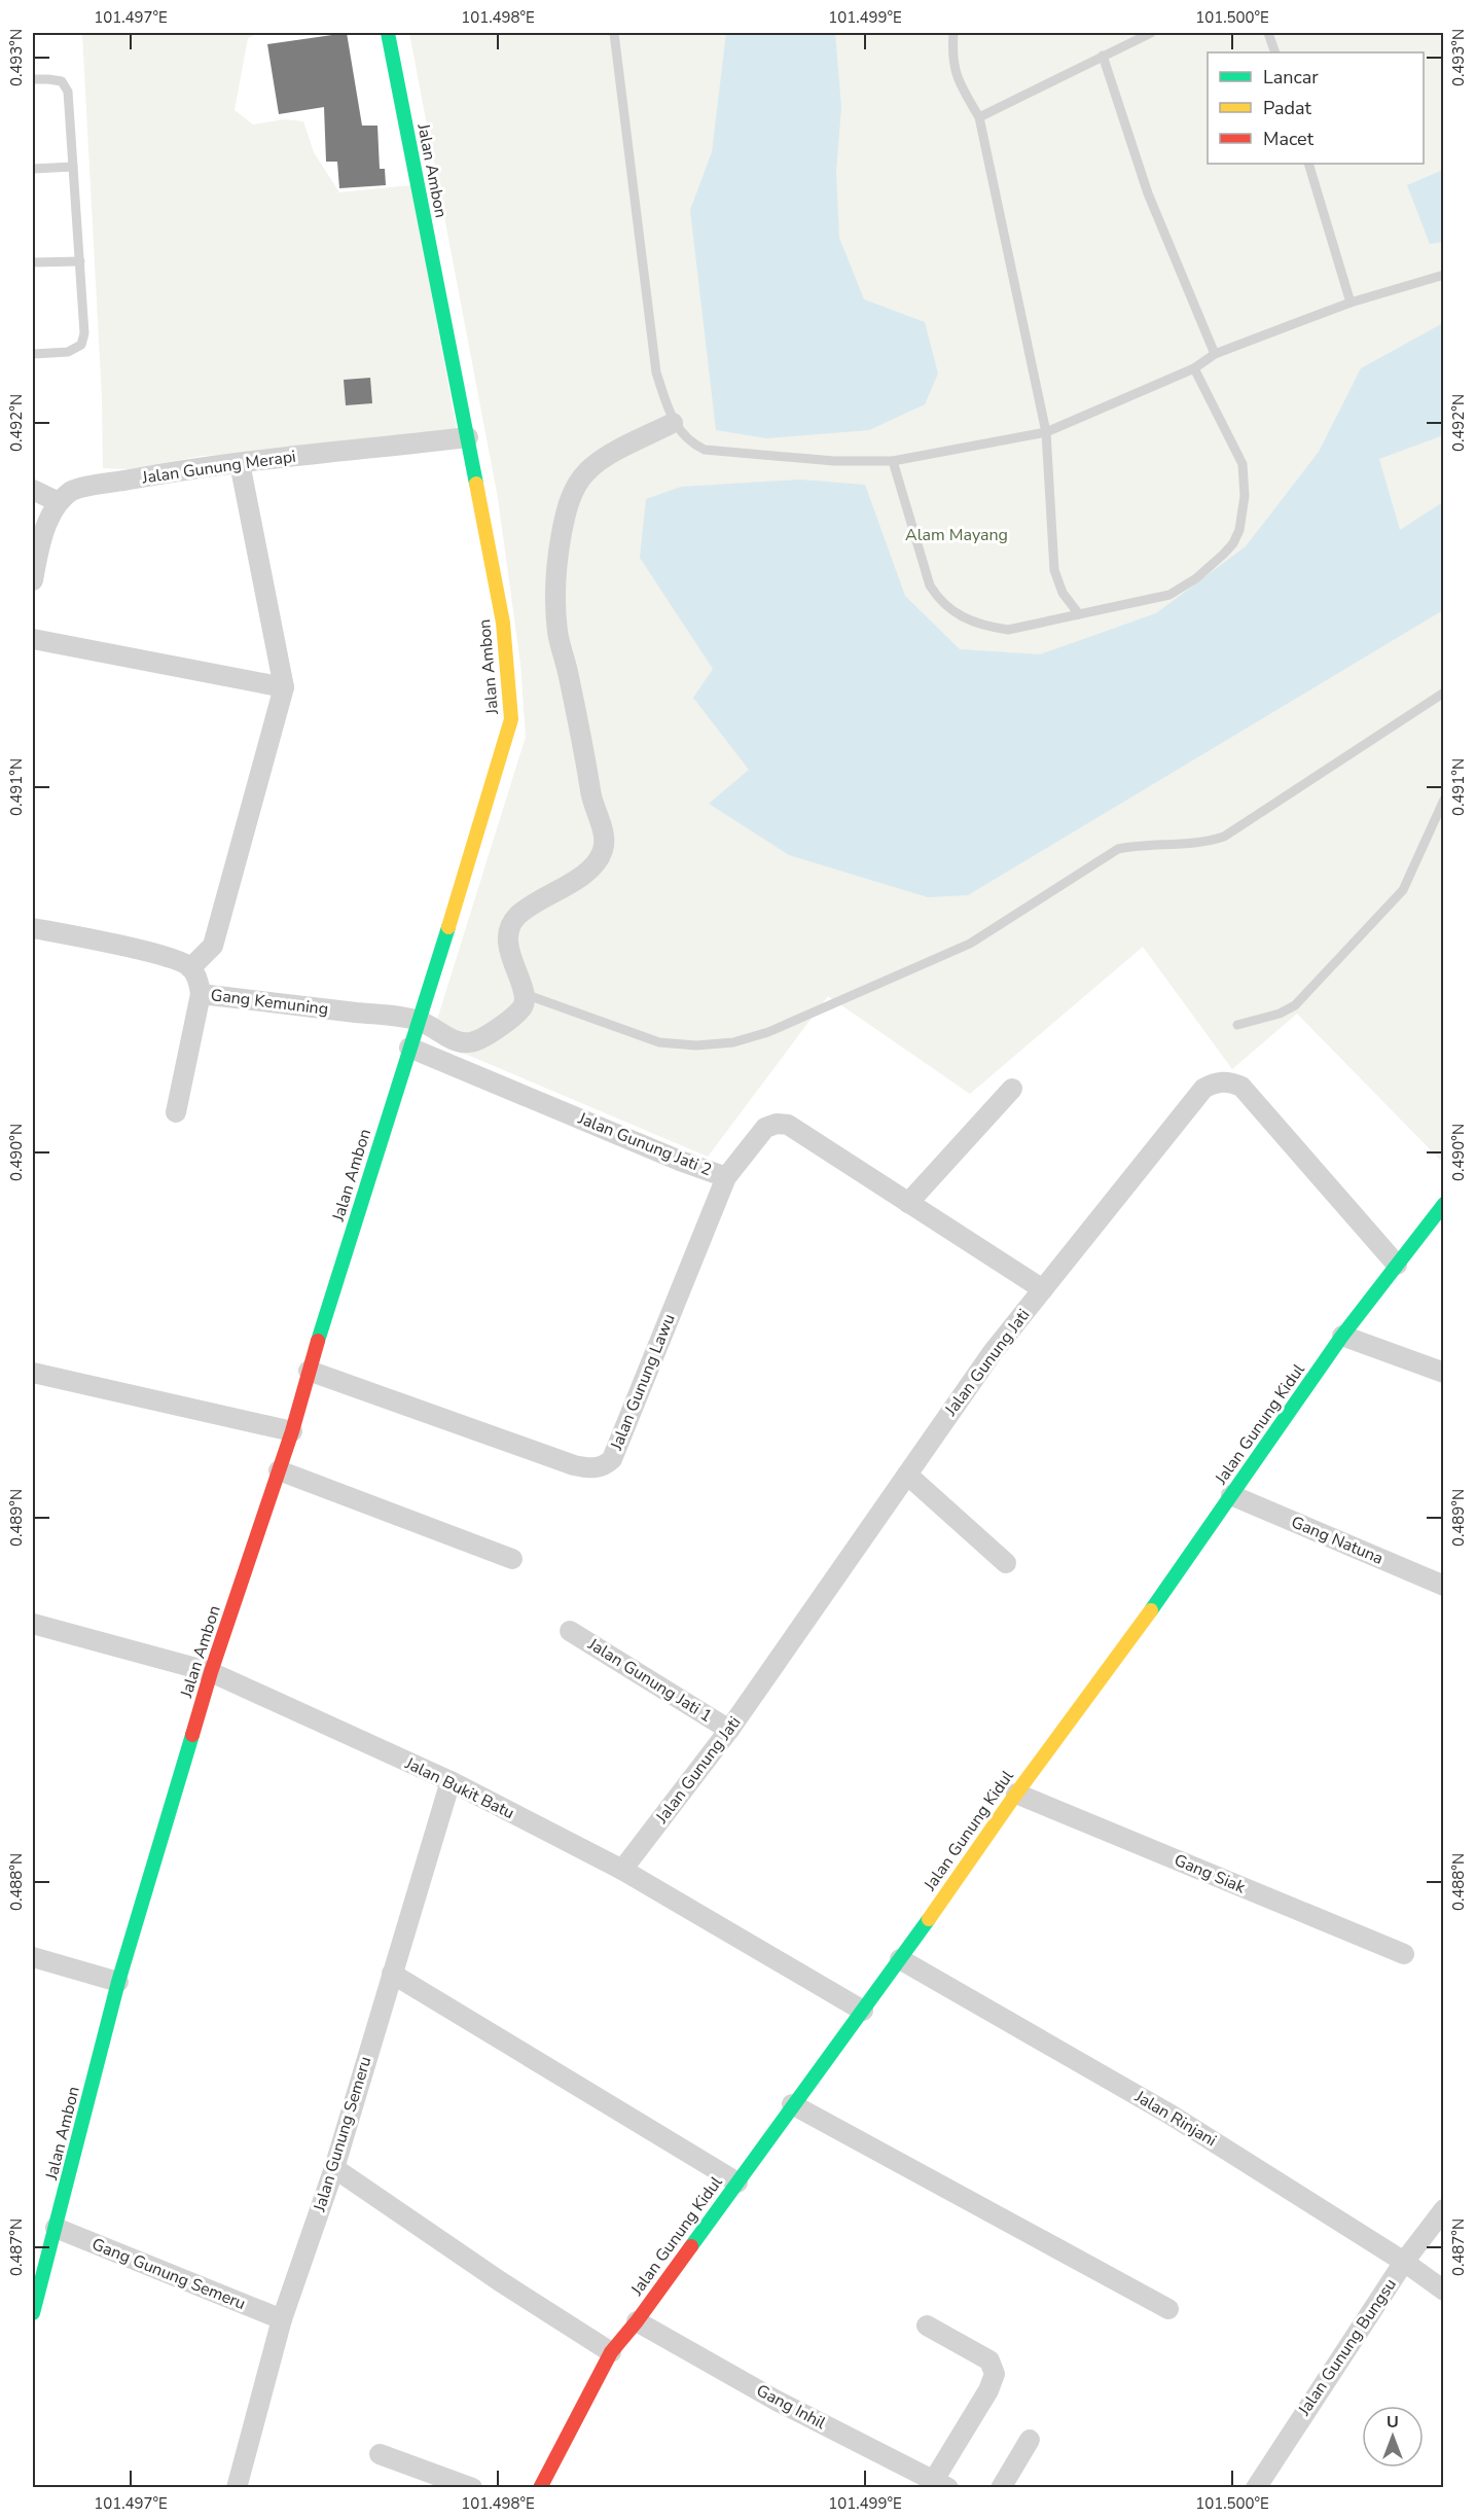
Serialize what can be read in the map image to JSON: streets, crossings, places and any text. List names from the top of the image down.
{
  "streets": {
    "street": [
      "Jalan Ambon",
      "Jalan Gunung Merapi",
      "Gang Kemuning",
      "Jalan Gunung Jati 2",
      "Jalan Gunung Jati",
      "Jalan Gunung Lawu",
      "Jalan Gunung Kidul",
      "Gang Natuna",
      "Jalan Gunung Jati 1",
      "Jalan Bukit Batu",
      "Gang Siak",
      "Jalan Rinjani",
      "Jalan Gunung Semeru",
      "Gang Gunung Semeru",
      "Jalan Gunung Bungsu",
      "Gang Inhil"
    ]
  },
  "crossings": [
    ["Jalan Ambon", "Jalan Gunung Merapi"],
    ["Jalan Ambon", "Gang Kemuning"],
    ["Jalan Ambon", "Jalan Gunung Jati 2"],
    ["Jalan Ambon", "Jalan Gunung Lawu"],
    ["Jalan Ambon", "Jalan Bukit Batu"],
    ["Jalan Ambon", "Gang Gunung Semeru"],
    ["Jalan Gunung Jati 2", "Jalan Gunung Jati"],
    ["Jalan Gunung Jati 2", "Jalan Gunung Lawu"],
    ["Jalan Gunung Jati", "Jalan Gunung Kidul"],
    ["Jalan Gunung Jati", "Jalan Gunung Jati 1"],
    ["Jalan Gunung Jati", "Jalan Bukit Batu"],
    ["Jalan Gunung Kidul", "Gang Natuna"],
    ["Jalan Gunung Kidul", "Jalan Bukit Batu"],
    ["Jalan Gunung Kidul", "Gang Siak"],
    ["Jalan Gunung Kidul", "Jalan Rinjani"],
    ["Jalan Gunung Kidul", "Gang Inhil"],
    ["Jalan Bukit Batu", "Jalan Gunung Semeru"],
    ["Jalan Rinjani", "Jalan Gunung Bungsu"],
    ["Jalan Gunung Semeru", "Gang Gunung Semeru"]
  ],
  "parks": ["Alam Mayang"],
  "legend": ["Lancar", "Padat", "Macet"],
  "north": "top",
  "coordinates": [
    "101.497°E",
    "101.498°E",
    "101.499°E",
    "101.500°E",
    "0.493°N",
    "0.492°N",
    "0.491°N",
    "0.490°N",
    "0.489°N",
    "0.488°N",
    "0.487°N"
  ]
}
